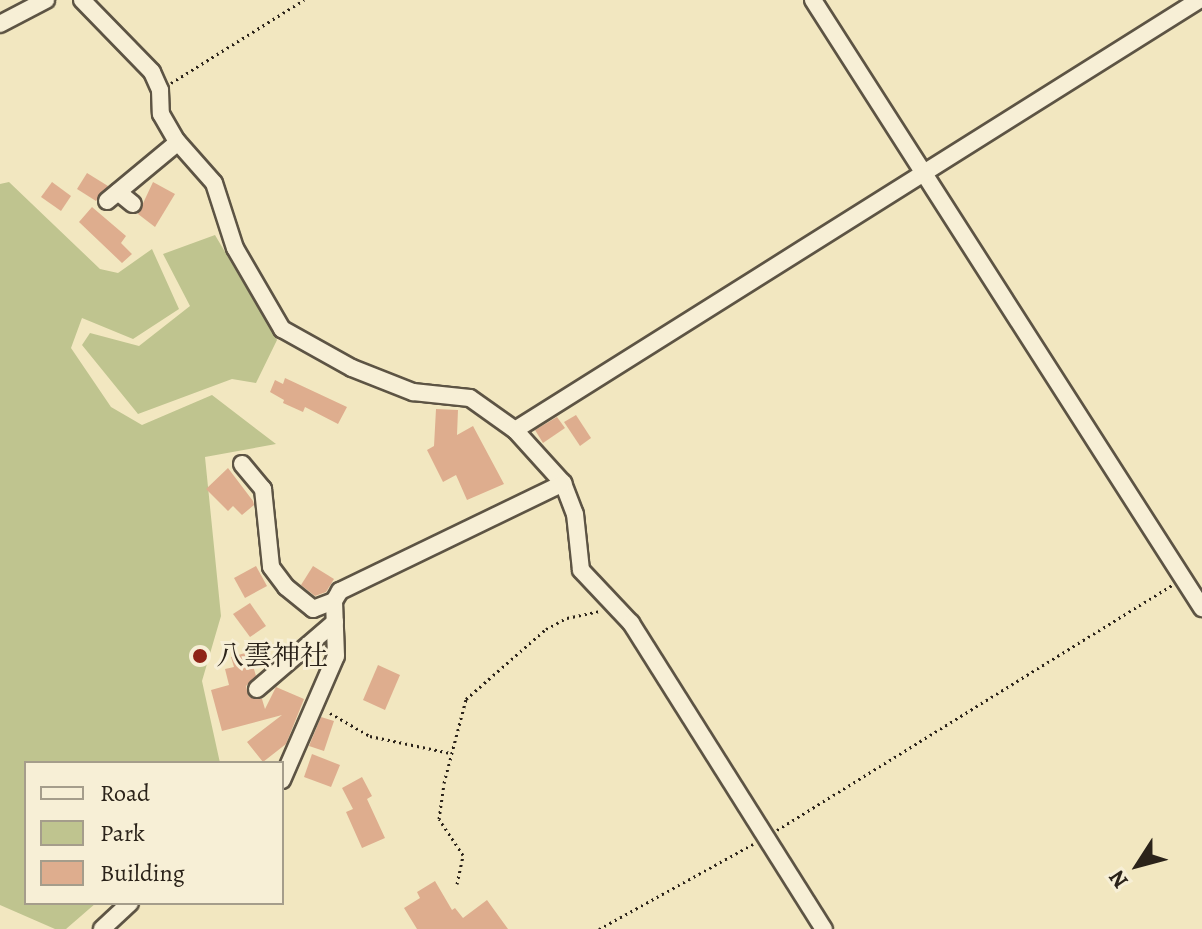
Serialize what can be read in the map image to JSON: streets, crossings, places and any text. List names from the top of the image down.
{
  "places": ["八雲神社"],
  "legend": ["Road", "Park", "Building"],
  "north": "bottom left"
}
